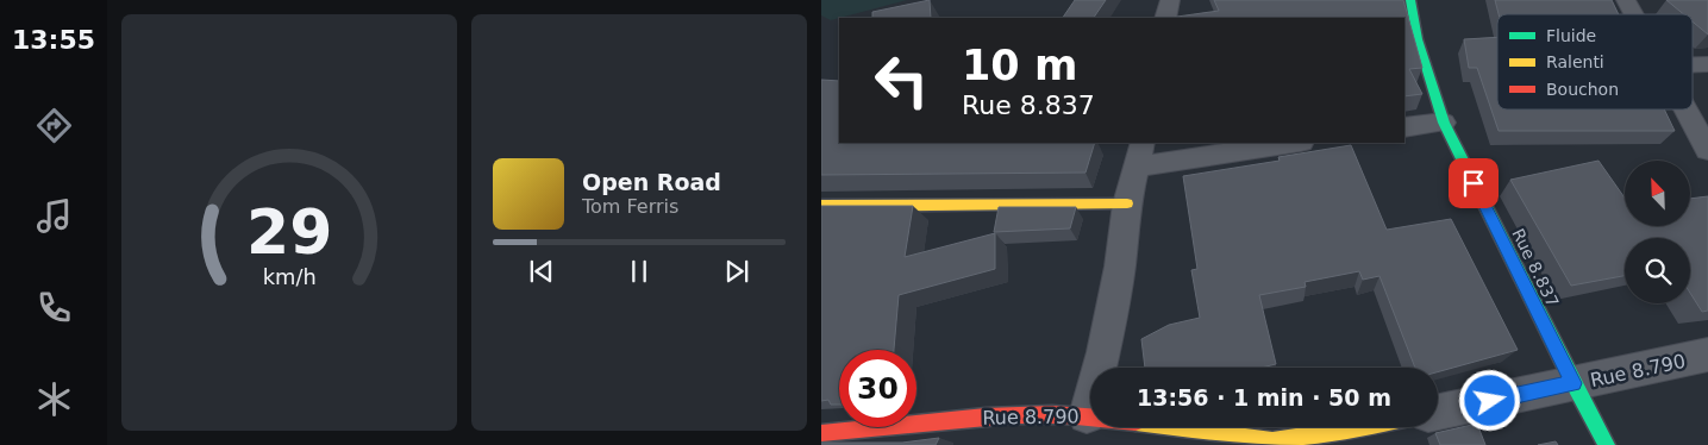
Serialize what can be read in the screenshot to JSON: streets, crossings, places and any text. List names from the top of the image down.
{
  "streets": {
    "street": ["Rue 8.837", "Rue 8.790"]
  },
  "crossings": [
    ["Rue 8.837", "Rue 8.790"]
  ],
  "legend": ["Fluide", "Ralenti", "Bouchon"],
  "north": "top left",
  "page": {
    "tabs": "13:55",
    "turn": ["10 m", "Rue 8.837"],
    "song": ["Open Road", "Tom Ferris"],
    "limit": "30",
    "trip": "13:56 · 1 min · 50 m",
    "gauge": ["29", "km/h"]
  }
}
